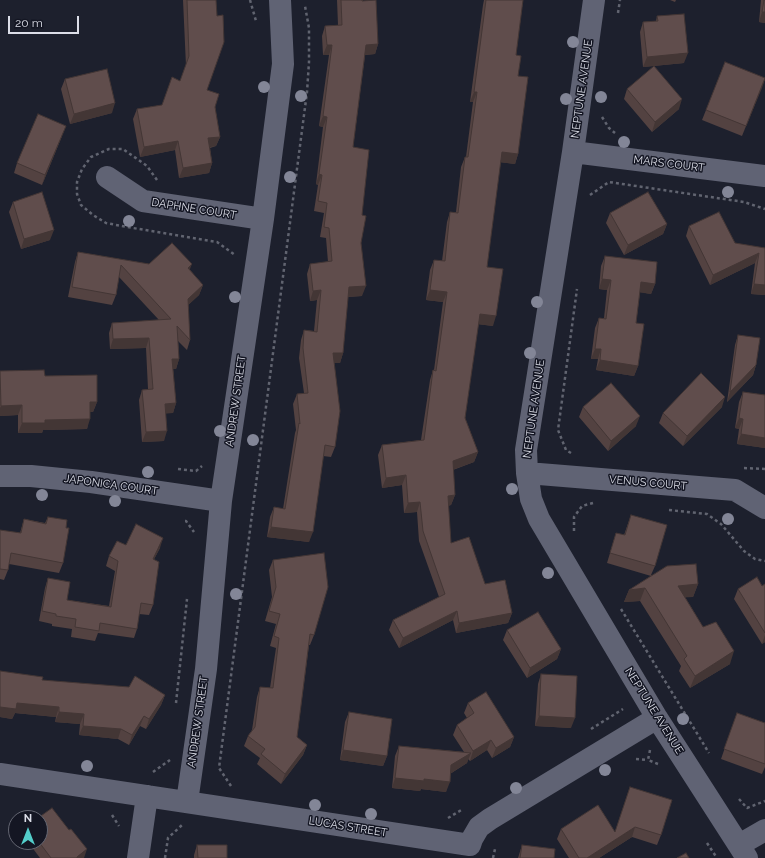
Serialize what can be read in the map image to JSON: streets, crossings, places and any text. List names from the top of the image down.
{
  "streets": {
    "street": [
      "NEPTUNE AVENUE",
      "MARS COURT",
      "DAPHNE COURT",
      "ANDREW STREET",
      "VENUS COURT",
      "JAPONICA COURT",
      "LUCAS STREET"
    ]
  },
  "crossings": [
    ["NEPTUNE AVENUE", "MARS COURT"],
    ["NEPTUNE AVENUE", "VENUS COURT"],
    ["NEPTUNE AVENUE", "LUCAS STREET"],
    ["DAPHNE COURT", "ANDREW STREET"],
    ["ANDREW STREET", "JAPONICA COURT"],
    ["ANDREW STREET", "LUCAS STREET"]
  ],
  "scale_bar": "20 m",
  "north": "top"
}
